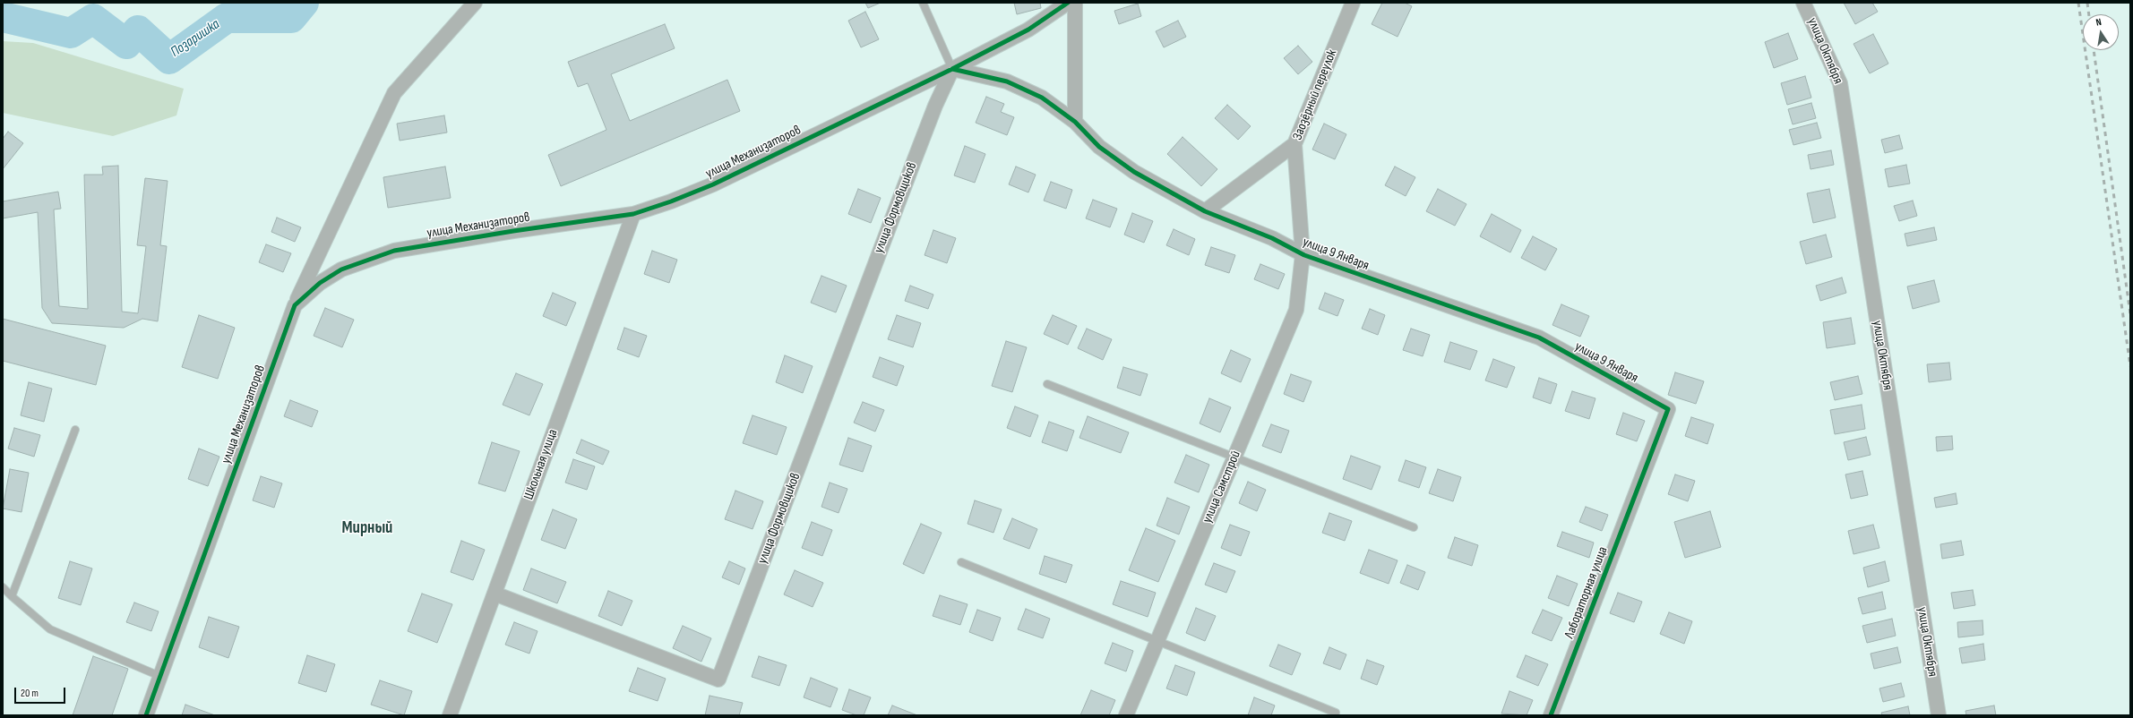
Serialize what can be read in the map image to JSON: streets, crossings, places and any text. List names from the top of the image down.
{
  "streets": {
    "street": [
      "улица Октября",
      "Заозёрный переулок",
      "улица Механизаторов",
      "улица Формовщиков",
      "улица 9 Января",
      "Школьная улица",
      "улица Самстрой",
      "Лабораторная улица"
    ]
  },
  "crossings": [
    ["Заозёрный переулок", "улица 9 Января"],
    ["Заозёрный переулок", "улица Самстрой"],
    ["улица Механизаторов", "улица Формовщиков"],
    ["улица Механизаторов", "улица 9 Января"],
    ["улица Механизаторов", "Школьная улица"],
    ["улица Формовщиков", "улица 9 Января"],
    ["улица Формовщиков", "Школьная улица"],
    ["улица 9 Января", "улица Самстрой"],
    ["улица 9 Января", "Лабораторная улица"]
  ],
  "districts": ["Мирный"],
  "water": ["Позаришка"],
  "scale_bar": "20 m",
  "north": "top"
}
